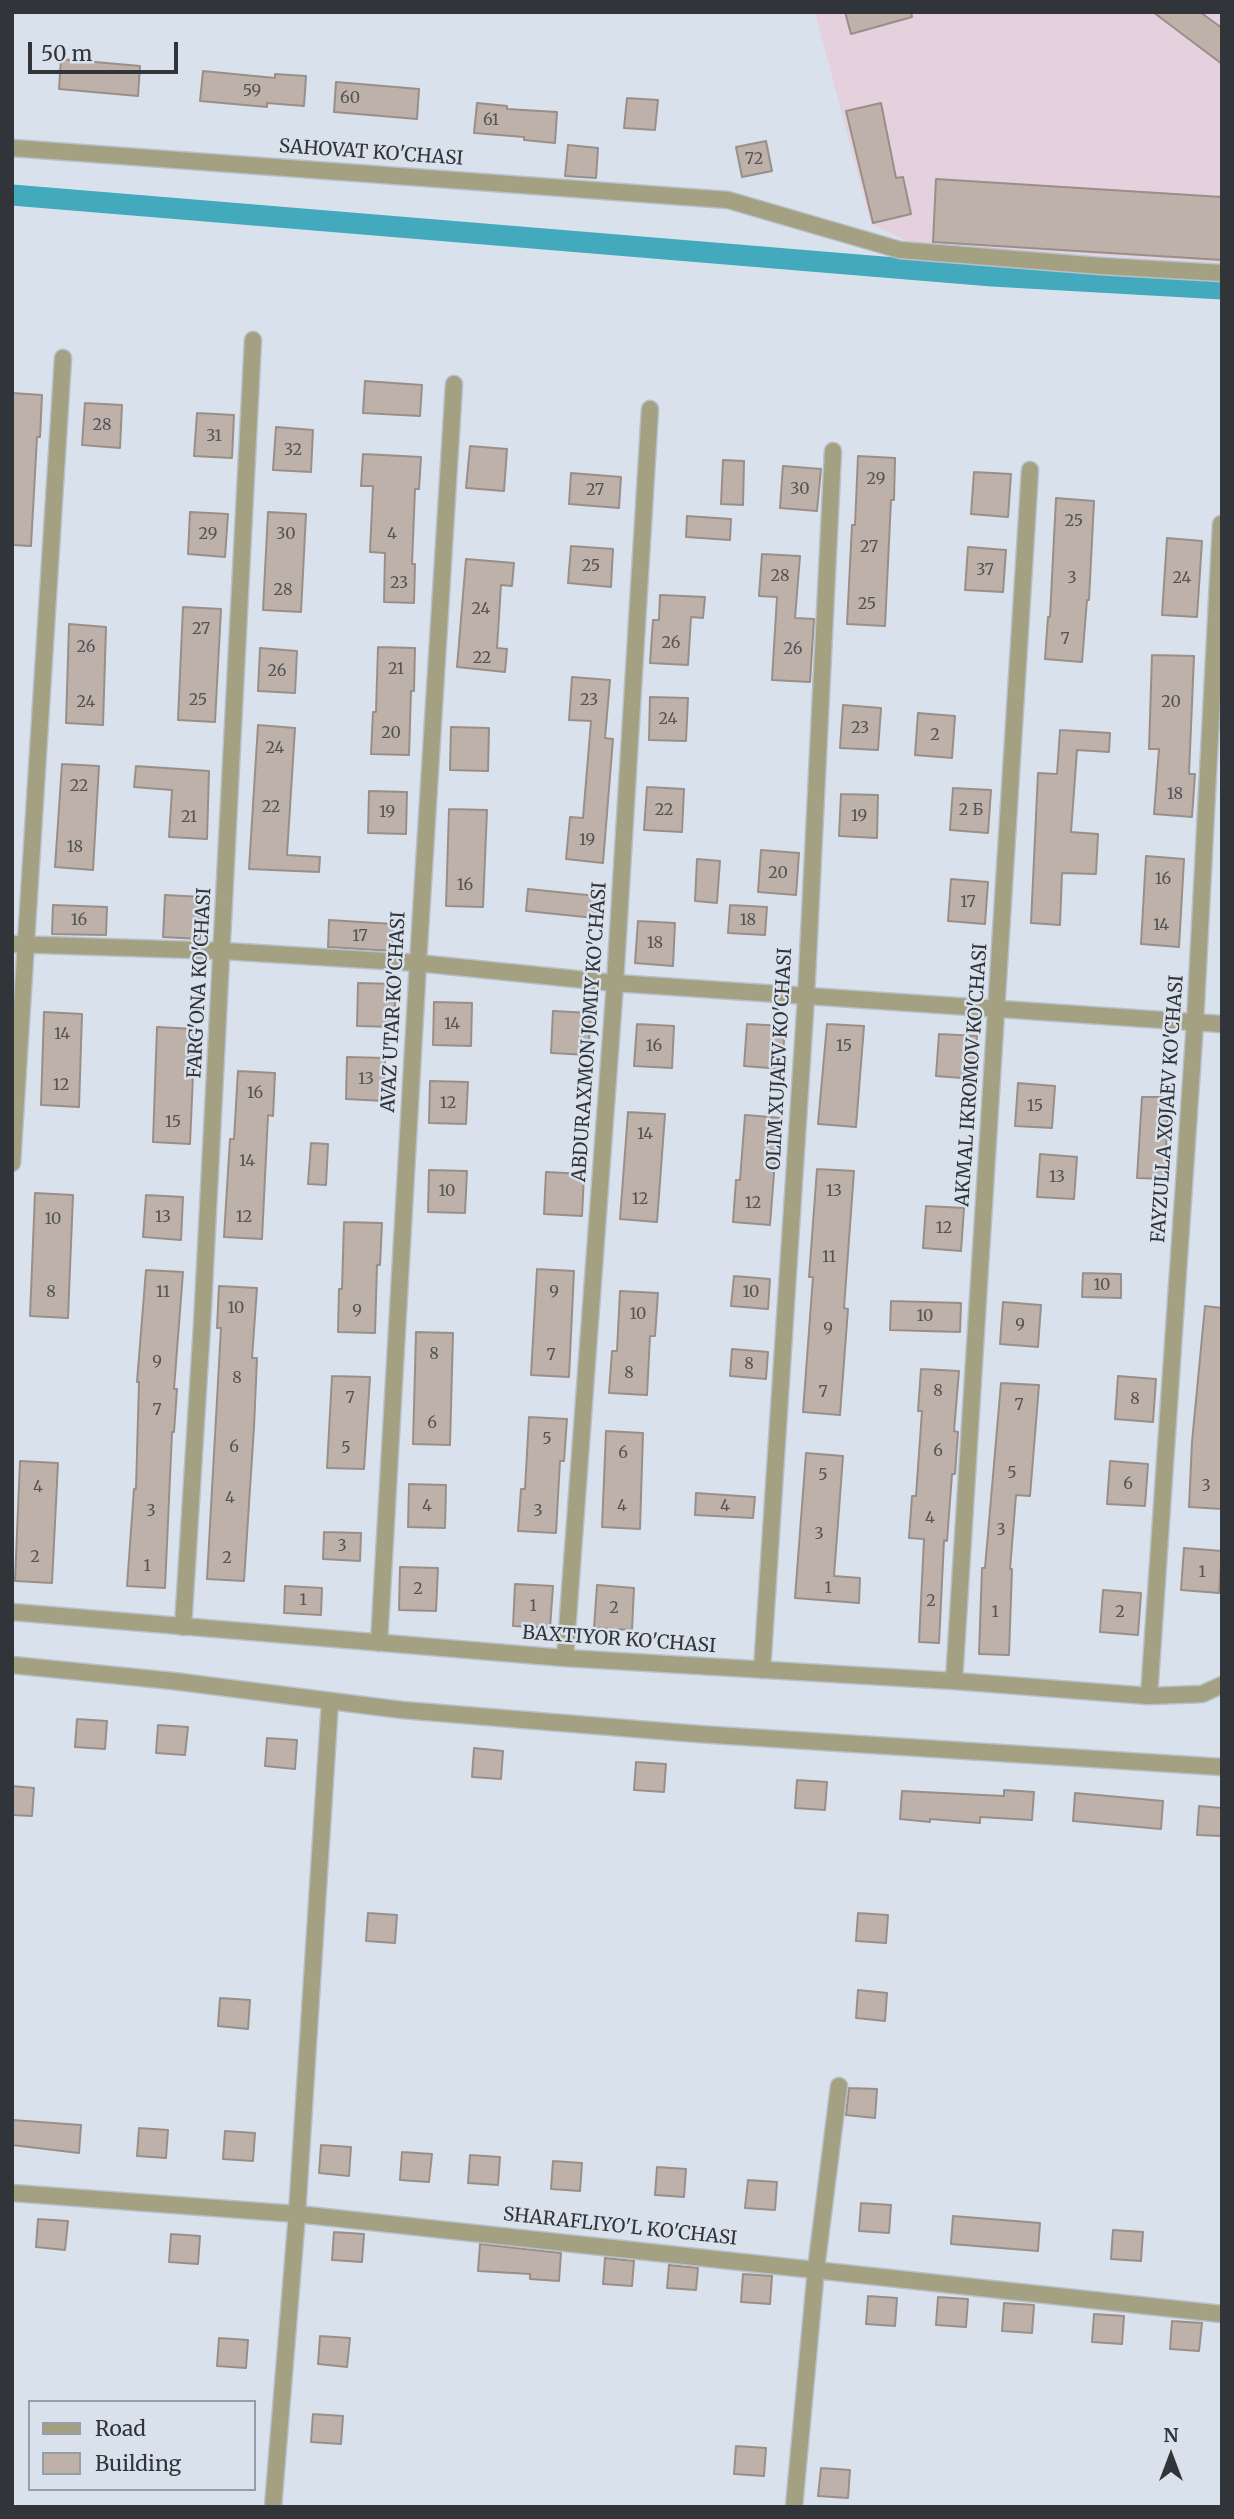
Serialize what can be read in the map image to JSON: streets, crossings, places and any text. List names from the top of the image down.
{
  "streets": {
    "street": [
      "SAHOVAT KO'CHASI",
      "FARG'ONA KO'CHASI",
      "AVAZ UTAR KO'CHASI",
      "ABDURAXMON JOMIY KO'CHASI",
      "OLIM XUJAEV KO'CHASI",
      "AKMAL IKROMOV KO'CHASI",
      "FAYZULLA XOJAEV KO'CHASI",
      "BAXTIYOR KO'CHASI",
      "SHARAFLIYO'L KO'CHASI"
    ]
  },
  "crossings": [
    ["FARG'ONA KO'CHASI", "BAXTIYOR KO'CHASI"],
    ["AVAZ UTAR KO'CHASI", "BAXTIYOR KO'CHASI"],
    ["ABDURAXMON JOMIY KO'CHASI", "BAXTIYOR KO'CHASI"],
    ["OLIM XUJAEV KO'CHASI", "BAXTIYOR KO'CHASI"],
    ["AKMAL IKROMOV KO'CHASI", "BAXTIYOR KO'CHASI"],
    ["FAYZULLA XOJAEV KO'CHASI", "BAXTIYOR KO'CHASI"]
  ],
  "house_numbers": [
    "59",
    "60",
    "61",
    "72",
    "28",
    "31",
    "32",
    "29",
    "30",
    "27",
    "25",
    "29",
    "30",
    "4",
    "27",
    "25",
    "37",
    "28",
    "3",
    "24",
    "23",
    "28",
    "25",
    "24",
    "27",
    "7",
    "26",
    "26",
    "26",
    "22",
    "21",
    "26",
    "25",
    "23",
    "24",
    "20",
    "24",
    "23",
    "20",
    "2",
    "24",
    "22",
    "18",
    "22",
    "22",
    "2 Б",
    "19",
    "19",
    "21",
    "19",
    "18",
    "20",
    "16",
    "16",
    "17",
    "16",
    "18",
    "14",
    "17",
    "18",
    "14",
    "14",
    "16",
    "15",
    "13",
    "12",
    "16",
    "12",
    "15",
    "15",
    "14",
    "14",
    "13",
    "10",
    "13",
    "12",
    "12",
    "13",
    "12",
    "10",
    "12",
    "11",
    "10",
    "8",
    "11",
    "9",
    "10",
    "10",
    "9",
    "10",
    "10",
    "9",
    "9",
    "8",
    "7",
    "9",
    "8",
    "8",
    "8",
    "8",
    "7",
    "7",
    "8",
    "7",
    "7",
    "6",
    "5",
    "6",
    "5",
    "6",
    "6",
    "5",
    "5",
    "6",
    "3",
    "4",
    "4",
    "4",
    "4",
    "4",
    "3",
    "3",
    "4",
    "3",
    "3",
    "3",
    "2",
    "2",
    "1",
    "1",
    "1",
    "2",
    "1",
    "2",
    "1",
    "2",
    "1",
    "2"
  ],
  "legend": ["Road", "Building"],
  "scale_bar": "50 m",
  "north": "top"
}
